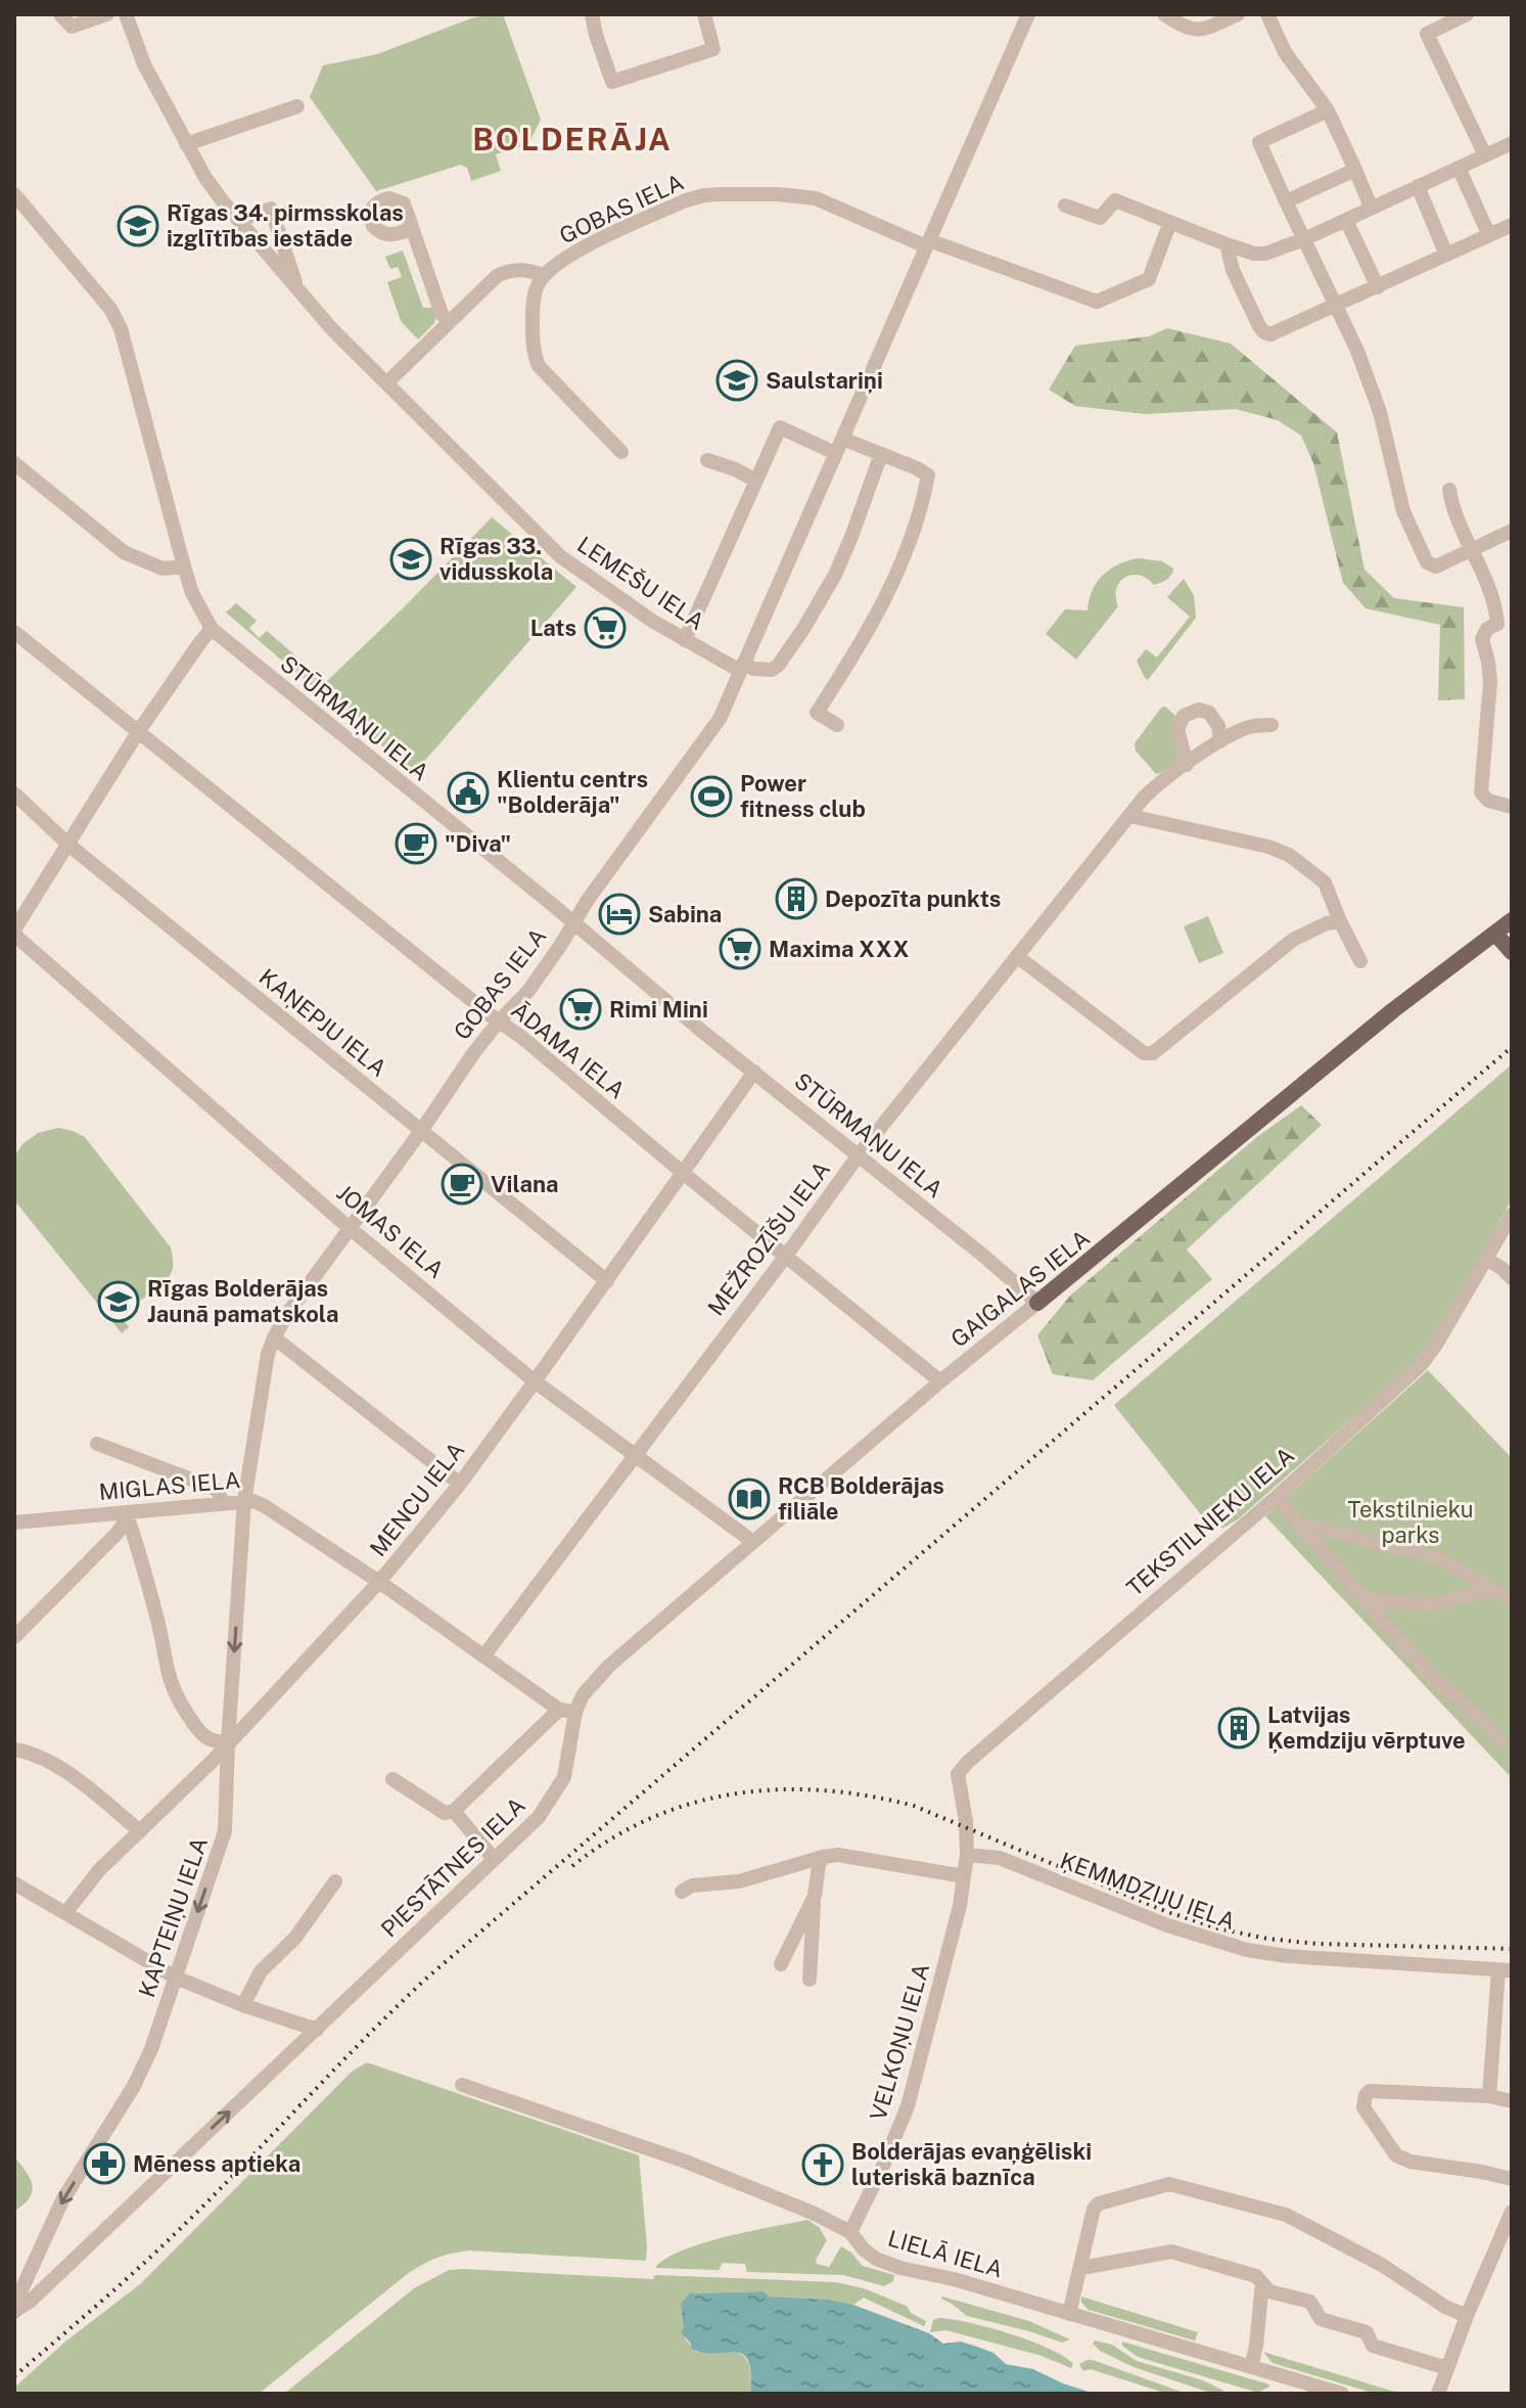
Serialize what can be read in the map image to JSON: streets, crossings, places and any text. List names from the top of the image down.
{
  "streets": {
    "main road": ["GAIGALAS IELA"],
    "street": [
      "GOBAS IELA",
      "LEMEŠU IELA",
      "STŪRMAŅU IELA",
      "KAŅEPJU IELA",
      "ĀDAMA IELA",
      "JOMAS IELA",
      "MEŽROZĪŠU IELA",
      "MIGLAS IELA",
      "MENCU IELA",
      "TEKSTILNIEKU IELA",
      "PIESTĀTNES IELA",
      "ĶEMMDZIJU IELA",
      "KAPTEIŅU IELA",
      "VELKOŅU IELA",
      "LIELĀ IELA"
    ]
  },
  "crossings": [
    ["GOBAS IELA", "LEMEŠU IELA"],
    ["GOBAS IELA", "STŪRMAŅU IELA"],
    ["GOBAS IELA", "KAŅEPJU IELA"],
    ["GOBAS IELA", "ĀDAMA IELA"],
    ["GOBAS IELA", "JOMAS IELA"],
    ["GOBAS IELA", "MIGLAS IELA"],
    ["GOBAS IELA", "KAPTEIŅU IELA"],
    ["STŪRMAŅU IELA", "MEŽROZĪŠU IELA"],
    ["STŪRMAŅU IELA", "GAIGALAS IELA"],
    ["STŪRMAŅU IELA", "MENCU IELA"],
    ["KAŅEPJU IELA", "MENCU IELA"],
    ["ĀDAMA IELA", "MEŽROZĪŠU IELA"],
    ["ĀDAMA IELA", "GAIGALAS IELA"],
    ["ĀDAMA IELA", "MENCU IELA"],
    ["JOMAS IELA", "MEŽROZĪŠU IELA"],
    ["JOMAS IELA", "GAIGALAS IELA"],
    ["JOMAS IELA", "MENCU IELA"],
    ["MEŽROZĪŠU IELA", "MIGLAS IELA"],
    ["GAIGALAS IELA", "PIESTĀTNES IELA"],
    ["MIGLAS IELA", "MENCU IELA"],
    ["MIGLAS IELA", "KAPTEIŅU IELA"],
    ["MENCU IELA", "KAPTEIŅU IELA"],
    ["TEKSTILNIEKU IELA", "ĶEMMDZIJU IELA"],
    ["TEKSTILNIEKU IELA", "VELKOŅU IELA"],
    ["PIESTĀTNES IELA", "KAPTEIŅU IELA"],
    ["ĶEMMDZIJU IELA", "VELKOŅU IELA"],
    ["VELKOŅU IELA", "LIELĀ IELA"]
  ],
  "one_way": ["PIESTĀTNES IELA", "KAPTEIŅU IELA"],
  "districts": ["BOLDERĀJA"],
  "parks": ["Tekstilnieku parks"],
  "places": {
    "school or university": [
      "Rīgas 34. pirmsskolas izglītības iestāde",
      "Saulstariņi",
      "Rīgas 33. vidusskola",
      "Rīgas Bolderājas Jaunā pamatskola"
    ],
    "supermarket": ["Lats", "Maxima XXX", "Rimi Mini"],
    "public building": ["Klientu centrs \"Bolderāja\""],
    "sports": ["Power fitness club"],
    "cafe": ["\"Diva\"", "Vilana"],
    "building": ["Depozīta punkts", "Latvijas Ķemdziju vērptuve"],
    "hotel": ["Sabina"],
    "library": ["RCB Bolderājas filiāle"],
    "pharmacy": ["Mēness aptieka"],
    "church": ["Bolderājas evaņģēliski luteriskā baznīca"]
  }
}
